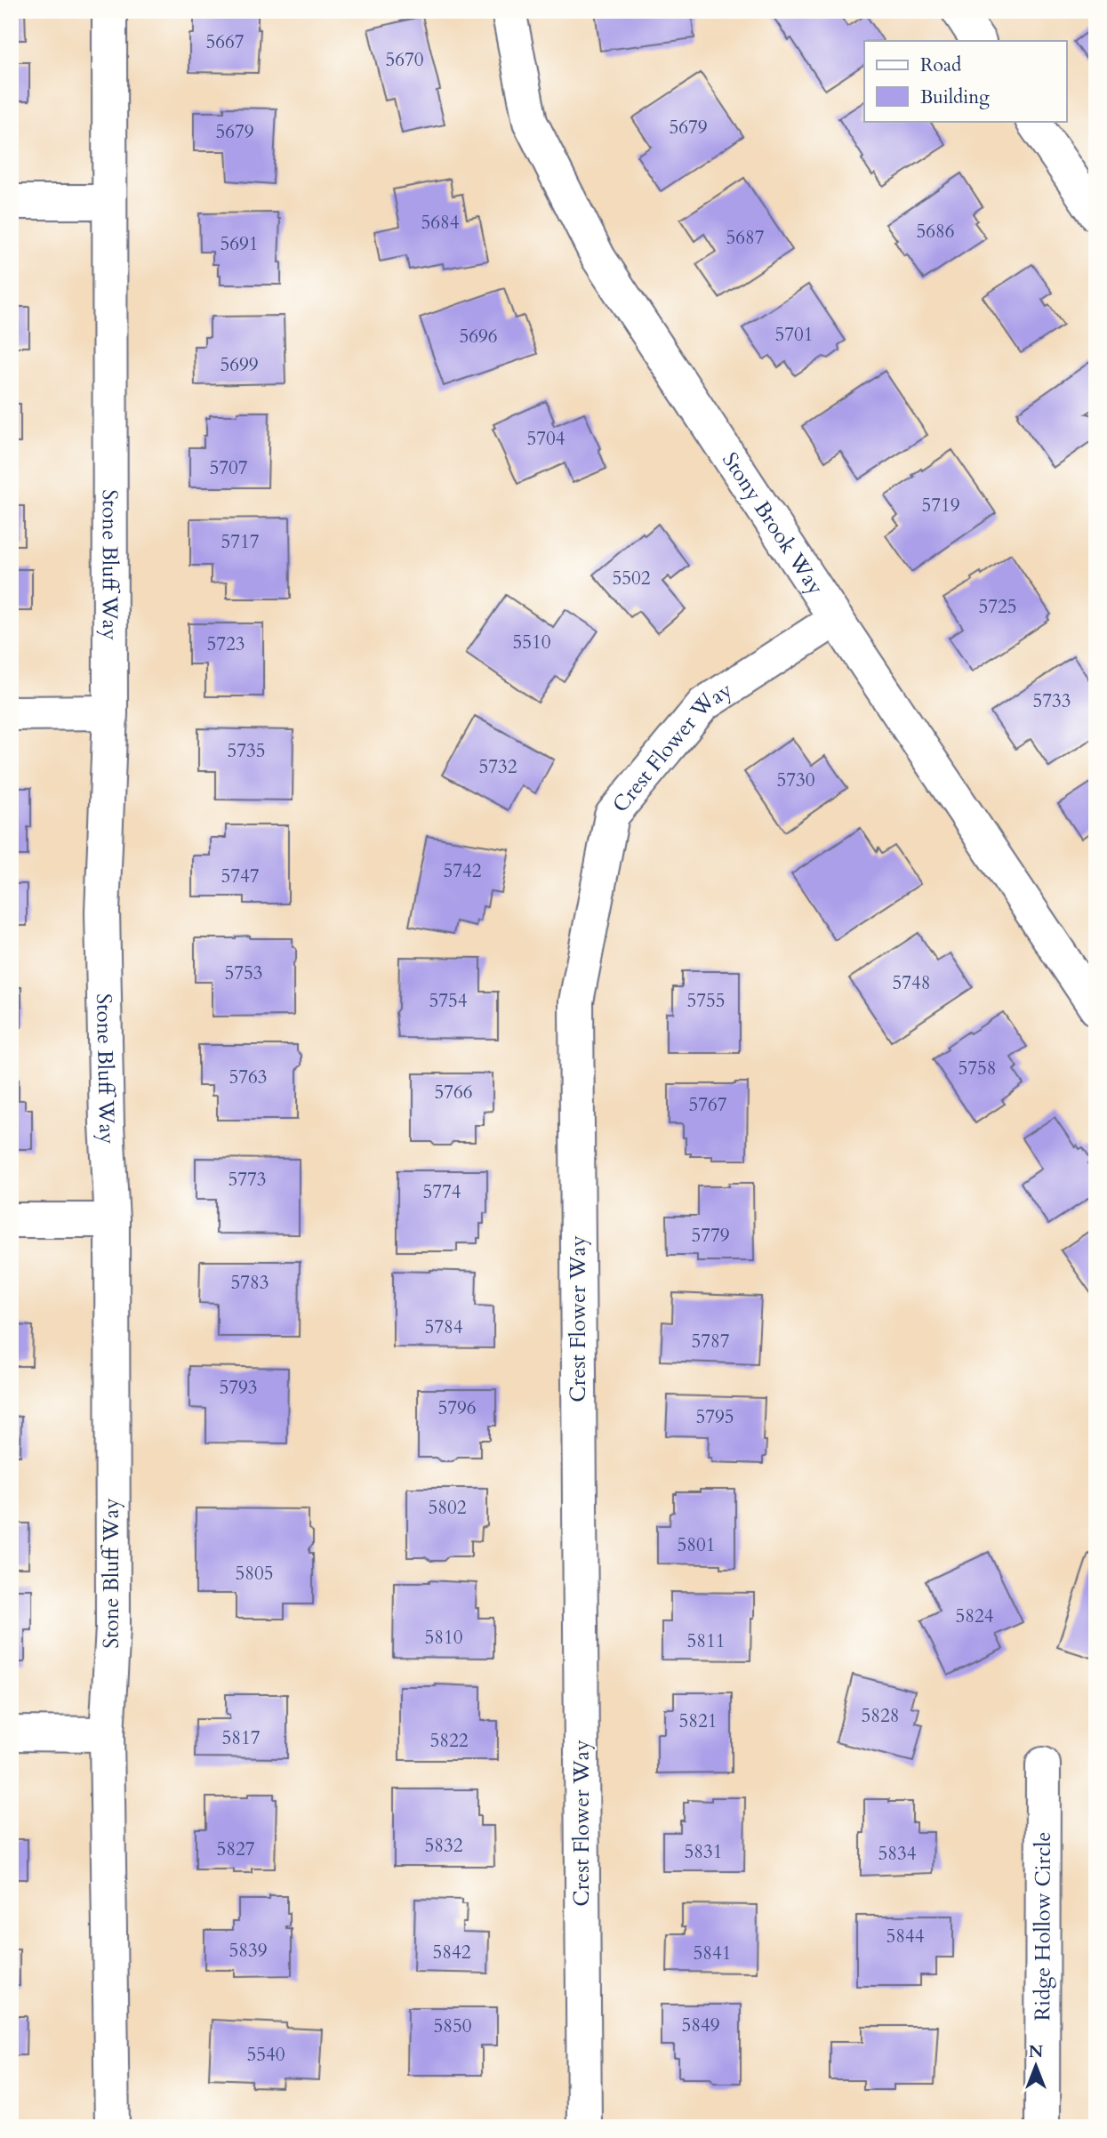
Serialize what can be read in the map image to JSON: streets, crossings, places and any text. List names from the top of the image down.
{
  "streets": {
    "street": [
      "Stony Brook Way",
      "Stone Bluff Way",
      "Crest Flower Way",
      "Ridge Hollow Circle"
    ]
  },
  "crossings": [
    ["Stony Brook Way", "Crest Flower Way"]
  ],
  "house_numbers": [
    "5667",
    "5670",
    "5679",
    "5679",
    "5684",
    "5686",
    "5687",
    "5691",
    "5701",
    "5696",
    "5699",
    "5704",
    "5707",
    "5719",
    "5717",
    "5502",
    "5725",
    "5510",
    "5723",
    "5733",
    "5735",
    "5732",
    "5730",
    "5742",
    "5747",
    "5753",
    "5748",
    "5754",
    "5755",
    "5758",
    "5763",
    "5766",
    "5767",
    "5773",
    "5774",
    "5779",
    "5783",
    "5784",
    "5787",
    "5793",
    "5796",
    "5795",
    "5802",
    "5801",
    "5805",
    "5824",
    "5810",
    "5811",
    "5828",
    "5821",
    "5817",
    "5822",
    "5832",
    "5827",
    "5831",
    "5834",
    "5844",
    "5839",
    "5842",
    "5841",
    "5849",
    "5850",
    "5540"
  ],
  "legend": ["Road", "Building"],
  "north": "top"
}
